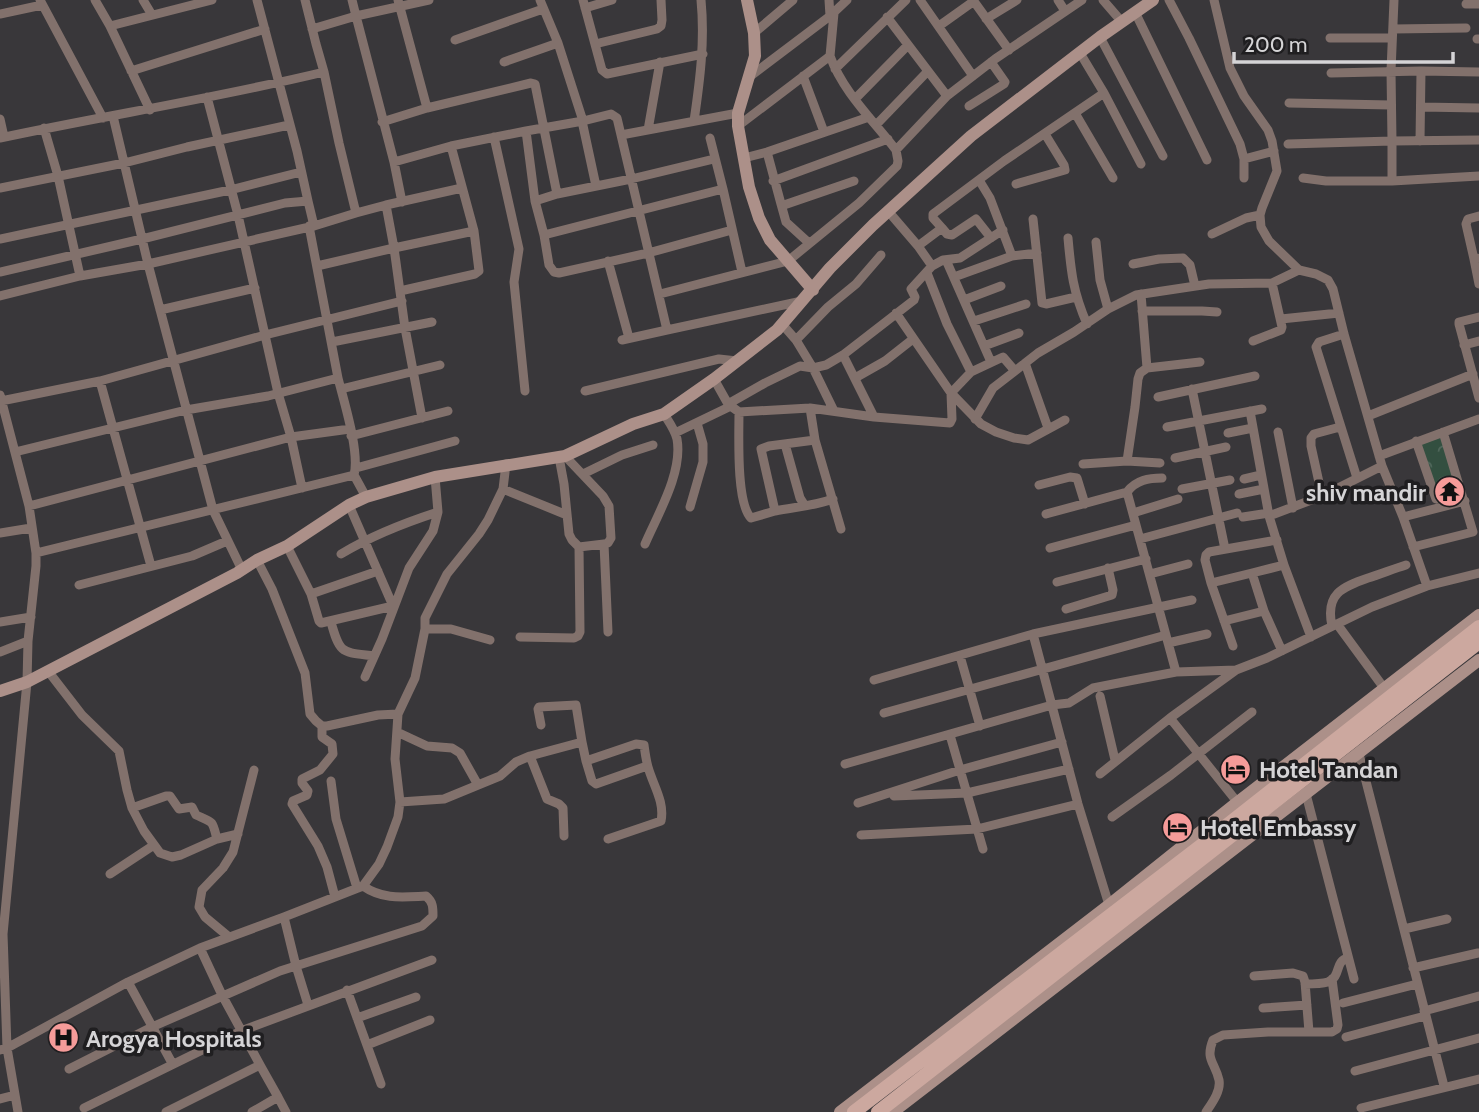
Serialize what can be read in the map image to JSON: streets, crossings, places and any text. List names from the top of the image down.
{
  "places": {
    "temple": ["shiv mandir"],
    "hotel": ["Hotel Tandan", "Hotel Embassy"],
    "hospital": ["Arogya Hospitals"]
  },
  "scale_bar": "200 m"
}
